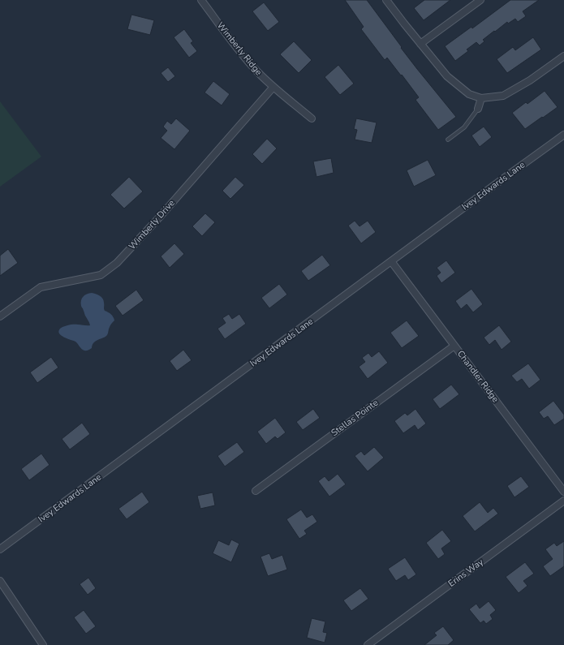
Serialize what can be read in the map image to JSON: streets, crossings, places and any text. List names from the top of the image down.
{
  "streets": {
    "street": [
      "Wimberly Ridge",
      "Ivey Edwards Lane",
      "Wimberly Drive",
      "Chandler Ridge",
      "Stellas Pointe",
      "Erins Way"
    ]
  },
  "crossings": [
    ["Wimberly Ridge", "Wimberly Drive"],
    ["Ivey Edwards Lane", "Chandler Ridge"],
    ["Chandler Ridge", "Stellas Pointe"]
  ]
}
